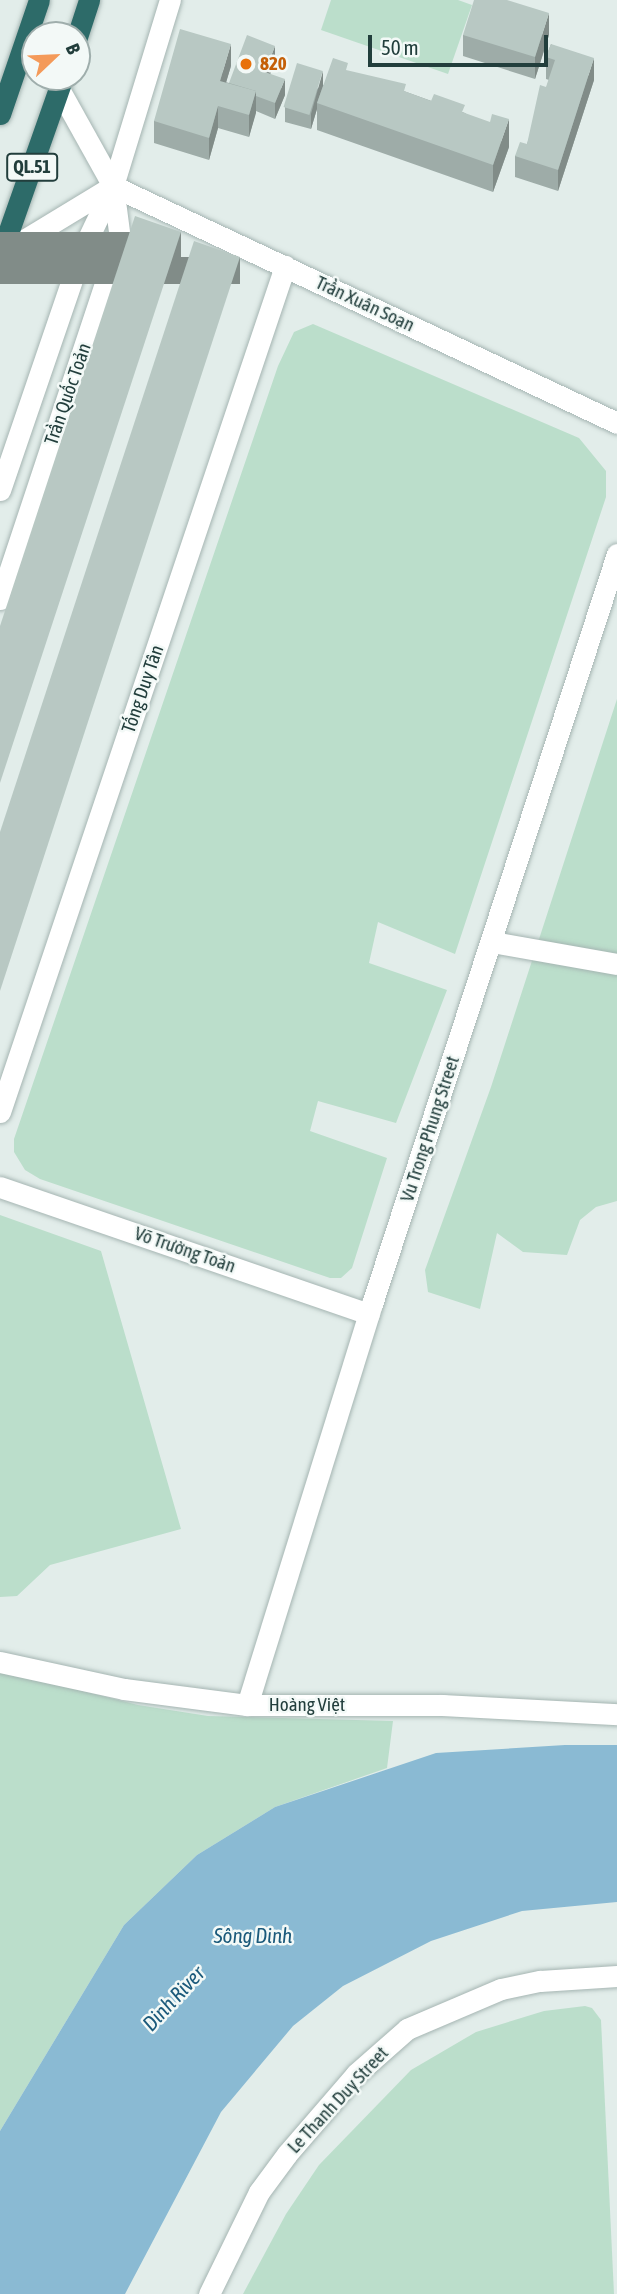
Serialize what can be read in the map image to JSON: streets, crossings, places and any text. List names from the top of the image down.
{
  "streets": {
    "highway": ["QL.51"],
    "street": [
      "Trần Xuân Soạn",
      "Trần Quốc Toản",
      "Tống Duy Tân",
      "Vu Trong Phung Street",
      "Võ Trường Toản",
      "Hoàng Việt",
      "Le Thanh Duy Street"
    ]
  },
  "crossings": [
    ["Trần Xuân Soạn", "Trần Quốc Toản"],
    ["Trần Xuân Soạn", "Tống Duy Tân"],
    ["Vu Trong Phung Street", "Võ Trường Toản"],
    ["Vu Trong Phung Street", "Hoàng Việt"]
  ],
  "water": ["Sông Dinh", "Dinh River"],
  "places": ["820"],
  "scale_bar": "50 m",
  "north": "top right"
}
